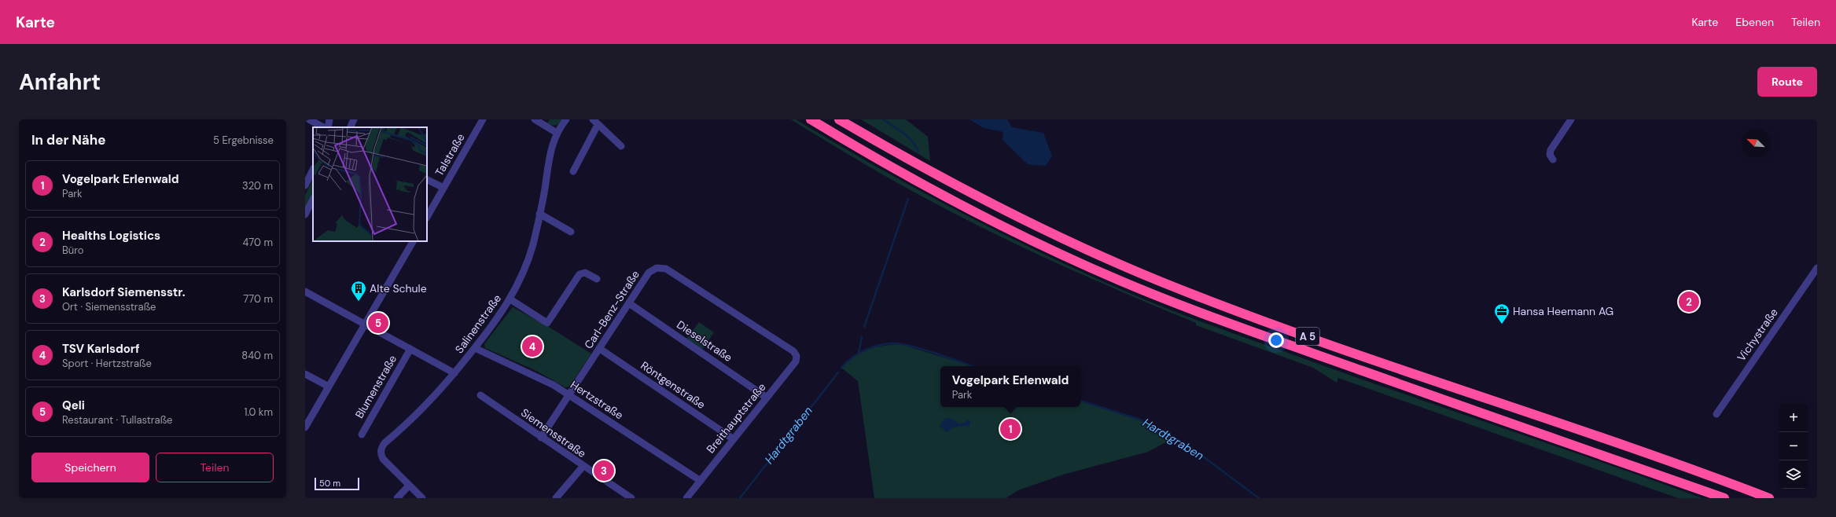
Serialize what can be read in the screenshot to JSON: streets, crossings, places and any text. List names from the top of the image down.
{
  "streets": {
    "highway": ["A 5"],
    "street": [
      "Talstraße",
      "Carl-Benz-Straße",
      "Salinenstraße",
      "Vichystraße",
      "Dieselstraße",
      "Röntgenstraße",
      "Blumenstraße",
      "Hertzstraße",
      "Breithauptstraße",
      "Siemensstraße"
    ]
  },
  "crossings": [
    ["Carl-Benz-Straße", "Dieselstraße"],
    ["Carl-Benz-Straße", "Röntgenstraße"],
    ["Carl-Benz-Straße", "Hertzstraße"],
    ["Carl-Benz-Straße", "Breithauptstraße"],
    ["Carl-Benz-Straße", "Siemensstraße"],
    ["Salinenstraße", "Hertzstraße"],
    ["Dieselstraße", "Breithauptstraße"],
    ["Röntgenstraße", "Breithauptstraße"],
    ["Hertzstraße", "Breithauptstraße"]
  ],
  "water": ["Hardtgraben"],
  "places": {
    "building": ["Alte Schule"],
    "office": ["Hansa Heemann AG"]
  },
  "scale_bar": "50 m",
  "north": "top left",
  "page": {
    "header": "Karte",
    "nav": ["Karte", "Ebenen", "Teilen"],
    "buttons": [
      "Route",
      ["Speichern", "Teilen"]
    ],
    "title": "Anfahrt",
    "heading": ["In der Nähe", "5 Ergebnisse"],
    "list": [
      {
        "mark": "1",
        "name": "Vogelpark Erlenwald",
        "note": "Park",
        "value": "320 m"
      },
      {
        "mark": "2",
        "name": "Healths Logistics",
        "note": "Büro",
        "value": "470 m"
      },
      {
        "mark": "3",
        "name": "Karlsdorf Siemensstr.",
        "note": "Ort · Siemensstraße",
        "value": "770 m"
      },
      {
        "mark": "4",
        "name": "TSV Karlsdorf",
        "note": "Sport · Hertzstraße",
        "value": "840 m"
      },
      {
        "mark": "5",
        "name": "Qeli",
        "note": "Restaurant · Tullastraße",
        "value": "1.0 km"
      }
    ],
    "pins": [
      "2",
      "5",
      "4",
      "1",
      "3"
    ],
    "popup": ["Vogelpark Erlenwald", "Park"],
    "map_buttons": ["+", "−"],
    "scale": "50 m"
  }
}
